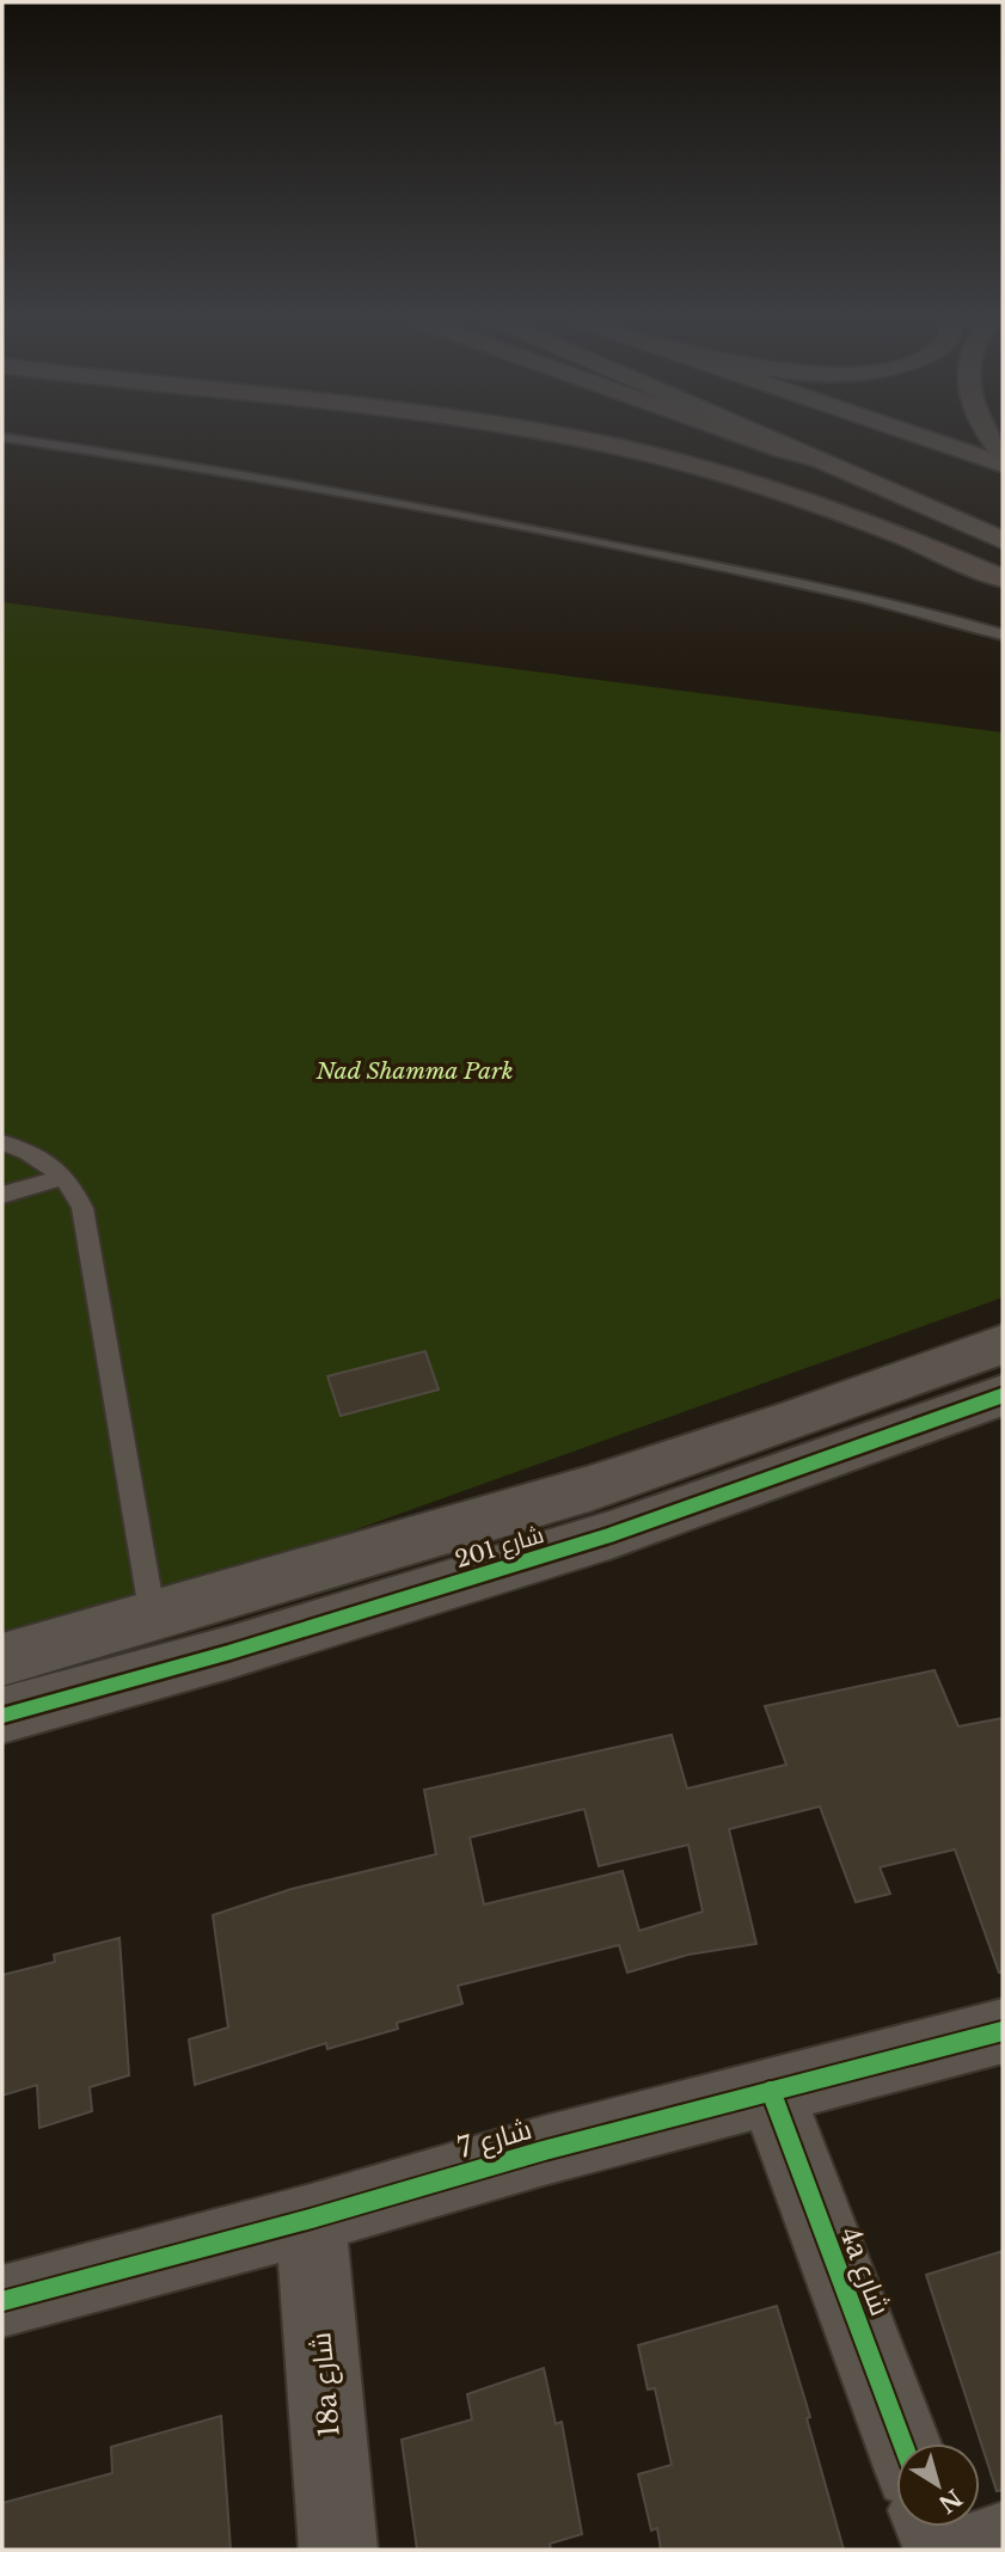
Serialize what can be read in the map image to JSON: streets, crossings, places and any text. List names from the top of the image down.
{
  "streets": {
    "street": [
      "شارع 201",
      "شارع 7",
      "4a شارع",
      "18a شارع"
    ]
  },
  "crossings": [
    ["شارع 7", "4a شارع"],
    ["شارع 7", "18a شارع"]
  ],
  "parks": ["Nad Shamma Park"],
  "north": "bottom right"
}
